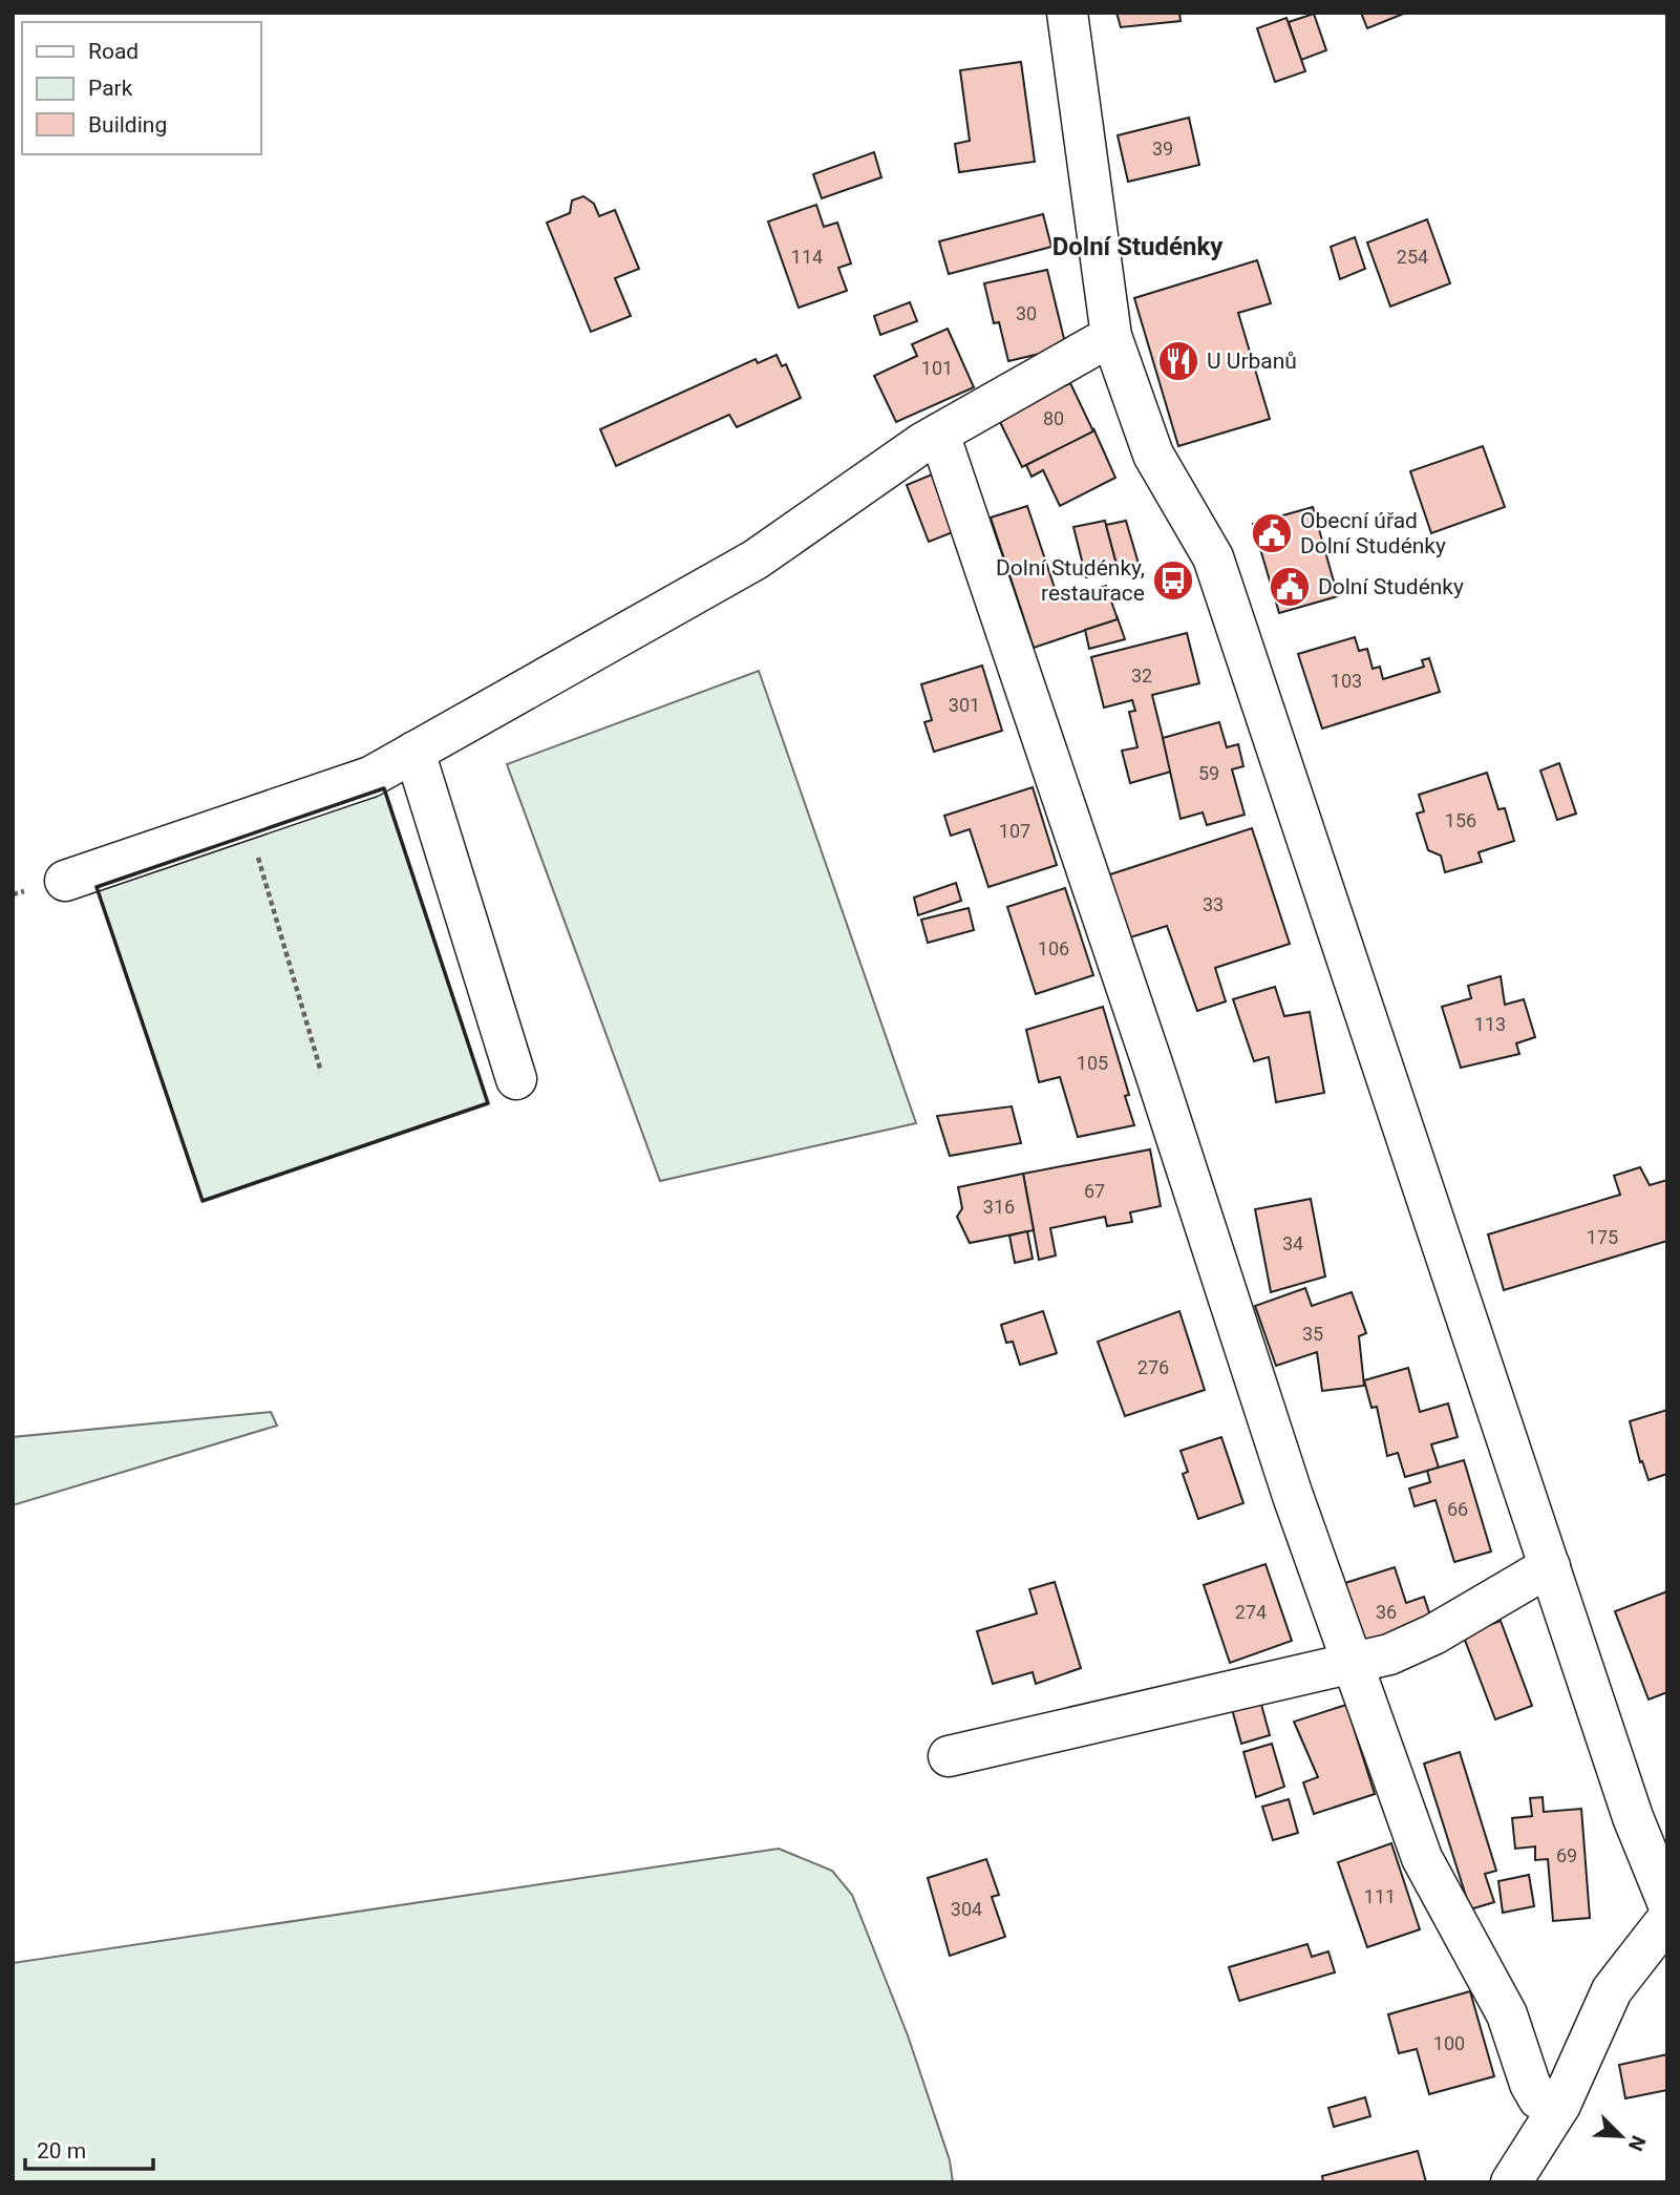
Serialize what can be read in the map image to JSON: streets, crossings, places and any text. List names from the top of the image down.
{
  "districts": ["Dolní Studénky"],
  "places": {
    "restaurant": ["U Urbanů"],
    "public building": ["Obecní úřad Dolní Studénky", "Dolní Studénky"],
    "bus stop": ["Dolní Studénky, restaurace"]
  },
  "house_numbers": [
    "39",
    "114",
    "254",
    "30",
    "101",
    "80",
    "32",
    "103",
    "301",
    "59",
    "156",
    "107",
    "33",
    "106",
    "113",
    "105",
    "67",
    "316",
    "175",
    "34",
    "35",
    "276",
    "66",
    "274",
    "36",
    "69",
    "111",
    "304",
    "100"
  ],
  "legend": ["Road", "Park", "Building"],
  "scale_bar": "20 m",
  "north": "bottom right"
}
